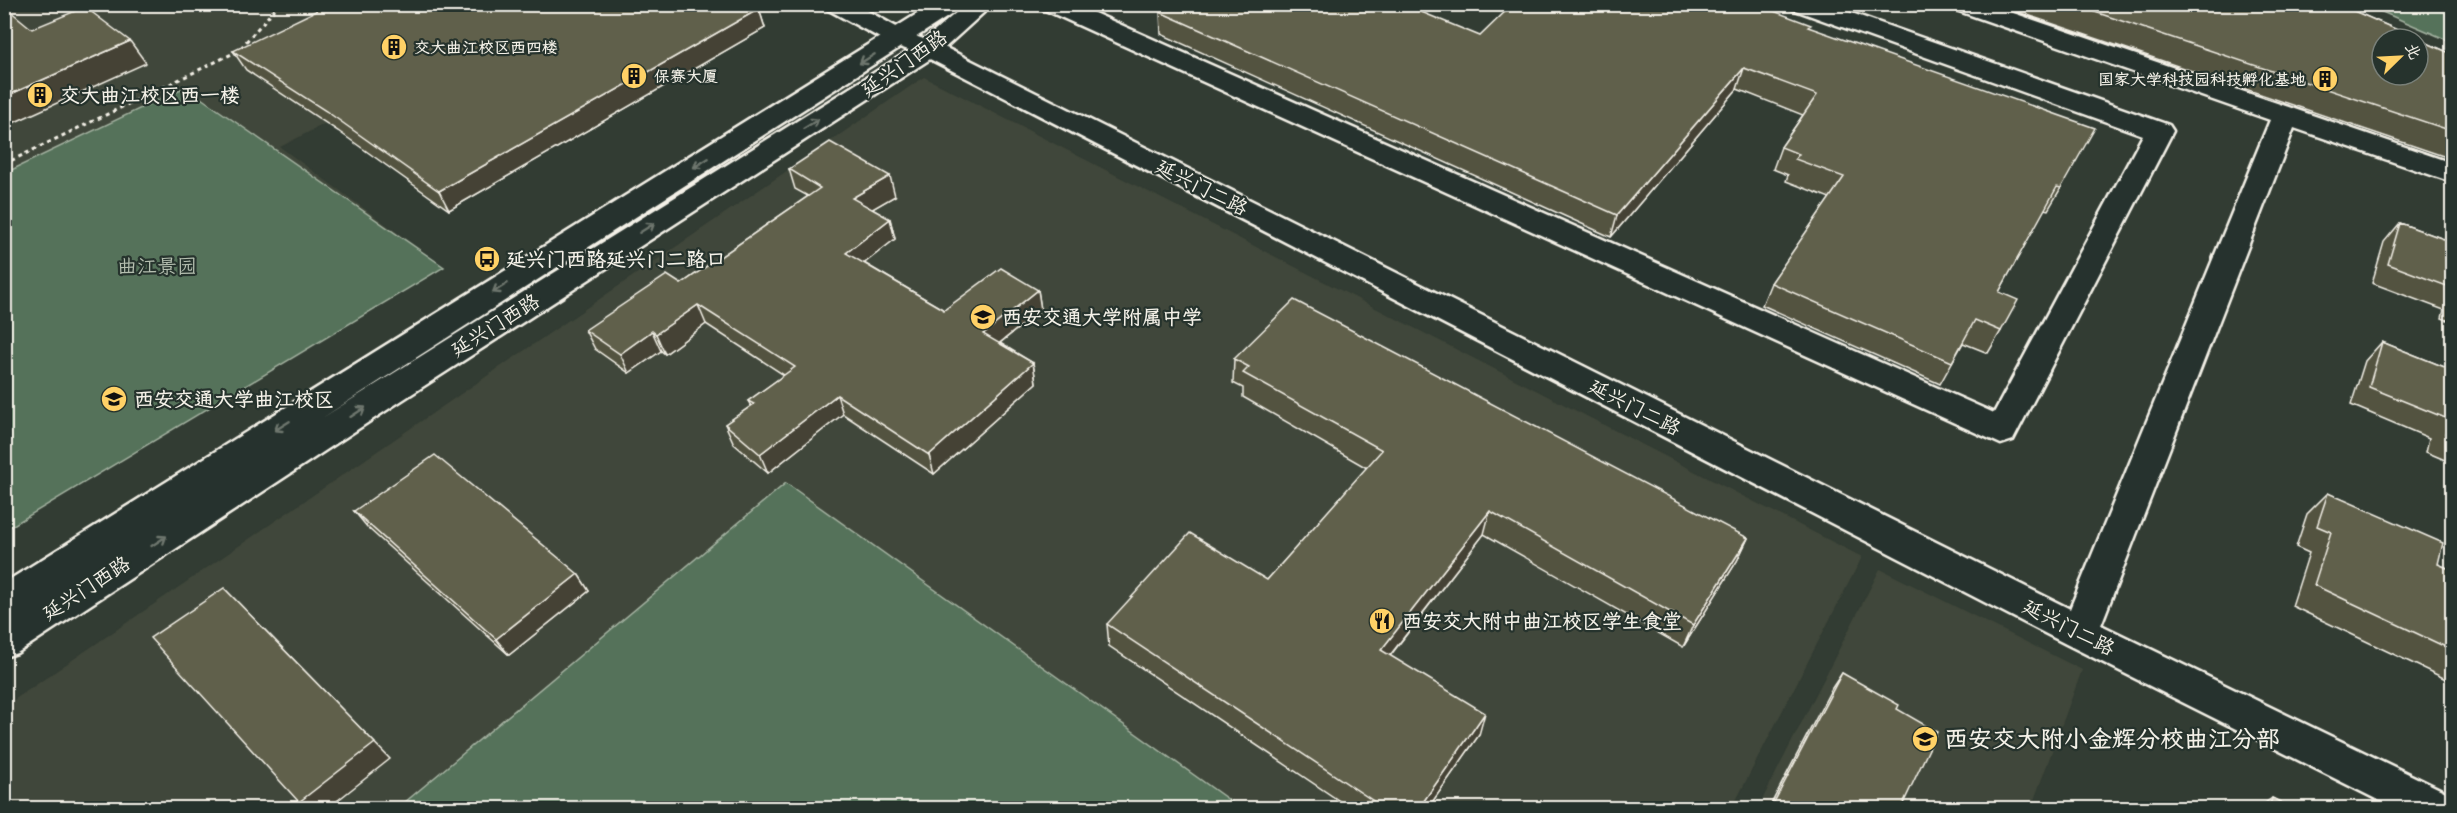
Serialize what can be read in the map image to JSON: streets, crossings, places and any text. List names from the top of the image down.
{
  "streets": {
    "street": ["延兴门西路", "延兴门二路"]
  },
  "crossings": [
    ["延兴门西路", "延兴门二路"]
  ],
  "parks": ["曲江景园"],
  "places": {
    "building": [
      "交大曲江校区西四楼",
      "保赛大厦",
      "国家大学科技园科技孵化基地",
      "交大曲江校区西一楼"
    ],
    "bus stop": ["延兴门西路延兴门二路口"],
    "school or university": ["西安交通大学附属中学", "西安交通大学曲江校区", "西安交大附小金辉分校曲江分部"],
    "restaurant": ["西安交大附中曲江校区学生食堂"]
  },
  "north": "top right"
}
